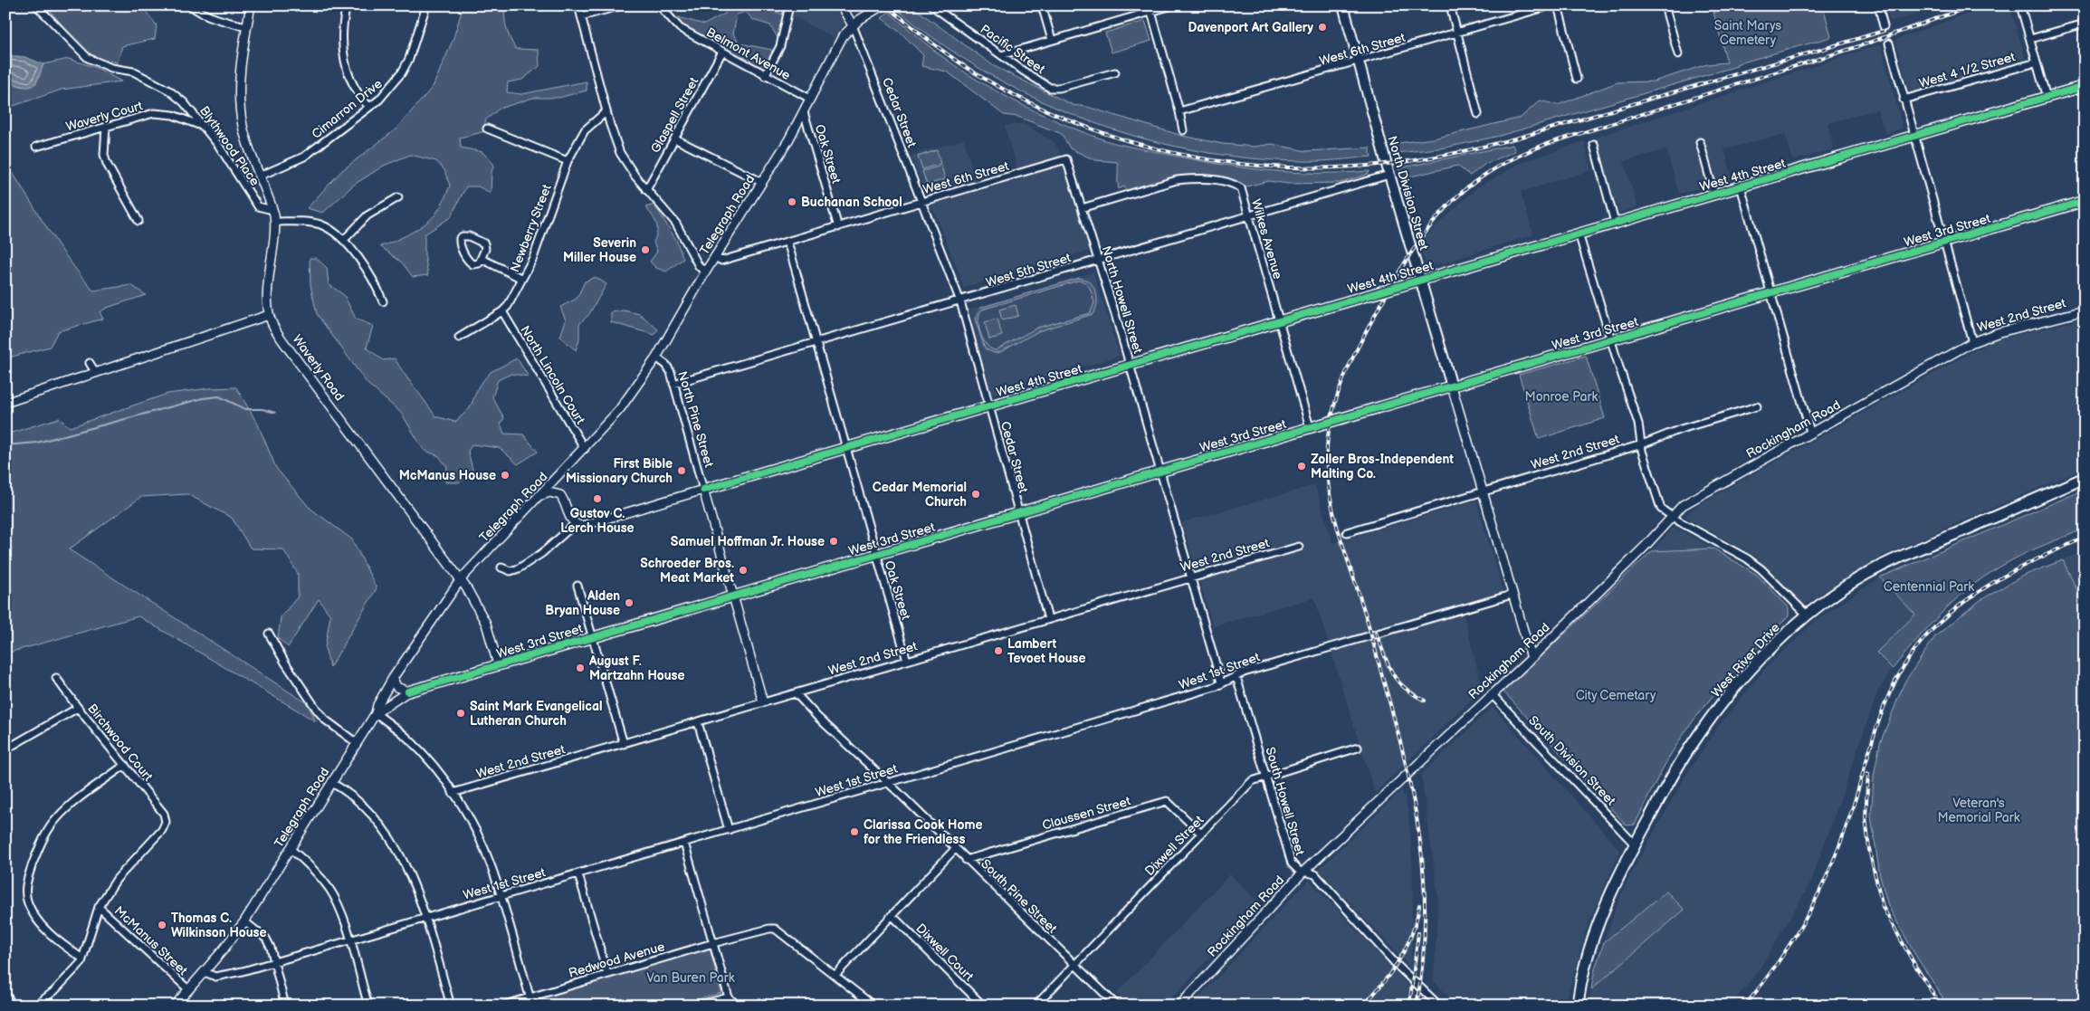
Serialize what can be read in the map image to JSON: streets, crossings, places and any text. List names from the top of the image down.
{
  "streets": {
    "main road": [
      "West 4th Street",
      "North Division Street",
      "West 3rd Street",
      "West River Drive"
    ],
    "street": [
      "Pacific Street",
      "West 6th Street",
      "Belmont Avenue",
      "West 4 1/2 Street",
      "Cimarron Drive",
      "Cedar Street",
      "Glaspell Street",
      "Waverly Court",
      "Blythwood Place",
      "Oak Street",
      "Telegraph Road",
      "Newberry Street",
      "Wilkes Avenue",
      "West 5th Street",
      "North Howell Street",
      "West 2nd Street",
      "Waverly Road",
      "North Lincoln Court",
      "North Pine Street",
      "Rockingham Road",
      "West 1st Street",
      "Birchwood Court",
      "South Division Street",
      "South Howell Street",
      "Claussen Street",
      "Dixwell Street",
      "South Pine Street",
      "McManus Street",
      "Dixwell Court",
      "Redwood Avenue"
    ]
  },
  "crossings": [
    ["West 6th Street", "Cedar Street"],
    ["West 6th Street", "Oak Street"],
    ["West 6th Street", "North Division Street"],
    ["West 6th Street", "Telegraph Road"],
    ["West 6th Street", "North Howell Street"],
    ["Belmont Avenue", "Glaspell Street"],
    ["Belmont Avenue", "Telegraph Road"],
    ["Cedar Street", "West 4th Street"],
    ["Cedar Street", "Telegraph Road"],
    ["Cedar Street", "West 3rd Street"],
    ["Cedar Street", "West 5th Street"],
    ["Cedar Street", "West 2nd Street"],
    ["Waverly Court", "Blythwood Place"],
    ["Oak Street", "West 4th Street"],
    ["Oak Street", "Telegraph Road"],
    ["Oak Street", "West 3rd Street"],
    ["Oak Street", "West 5th Street"],
    ["Oak Street", "West 2nd Street"],
    ["West 4th Street", "North Division Street"],
    ["West 4th Street", "Wilkes Avenue"],
    ["West 4th Street", "North Howell Street"],
    ["West 4th Street", "North Pine Street"],
    ["North Division Street", "West 3rd Street"],
    ["North Division Street", "West 5th Street"],
    ["North Division Street", "West 2nd Street"],
    ["North Division Street", "West 1st Street"],
    ["Telegraph Road", "West 3rd Street"],
    ["Telegraph Road", "Waverly Road"],
    ["Telegraph Road", "North Lincoln Court"],
    ["Telegraph Road", "North Pine Street"],
    ["Telegraph Road", "West 1st Street"],
    ["Telegraph Road", "McManus Street"],
    ["Newberry Street", "North Lincoln Court"],
    ["West 3rd Street", "Wilkes Avenue"],
    ["West 3rd Street", "North Howell Street"],
    ["West 3rd Street", "Waverly Road"],
    ["West 3rd Street", "North Pine Street"],
    ["Wilkes Avenue", "West 5th Street"],
    ["Wilkes Avenue", "North Howell Street"],
    ["West 5th Street", "North Howell Street"],
    ["West 5th Street", "North Pine Street"],
    ["North Howell Street", "West 2nd Street"],
    ["North Howell Street", "West 1st Street"],
    ["West 2nd Street", "North Pine Street"],
    ["West 2nd Street", "Rockingham Road"],
    ["Rockingham Road", "South Division Street"],
    ["Rockingham Road", "South Howell Street"],
    ["West River Drive", "South Division Street"],
    ["West 1st Street", "South Howell Street"],
    ["West 1st Street", "South Pine Street"],
    ["Birchwood Court", "McManus Street"],
    ["South Howell Street", "Dixwell Street"],
    ["Claussen Street", "Dixwell Street"],
    ["Claussen Street", "South Pine Street"],
    ["Dixwell Street", "South Pine Street"]
  ],
  "parks": [
    "Saint Marys Cemetery",
    "Monroe Park",
    "Centennial Park",
    "City Cemetary",
    "Veteran's Memorial Park",
    "Van Buren Park"
  ],
  "places": [
    "Davenport Art Gallery",
    "Buchanan School",
    "Severin Miller House",
    "Zoller Bros-Independent Malting Co.",
    "First Bible Missionary Church",
    "McManus House",
    "Cedar Memorial Church",
    "Gustov C. Lerch House",
    "Samuel Hoffman Jr. House",
    "Schroeder Bros. Meat Market",
    "Alden Bryan House",
    "Lambert Tevoet House",
    "August F. Martzahn House",
    "Saint Mark Evangelical Lutheran Church",
    "Clarissa Cook Home for the Friendless",
    "Thomas C. Wilkinson House"
  ]
}
